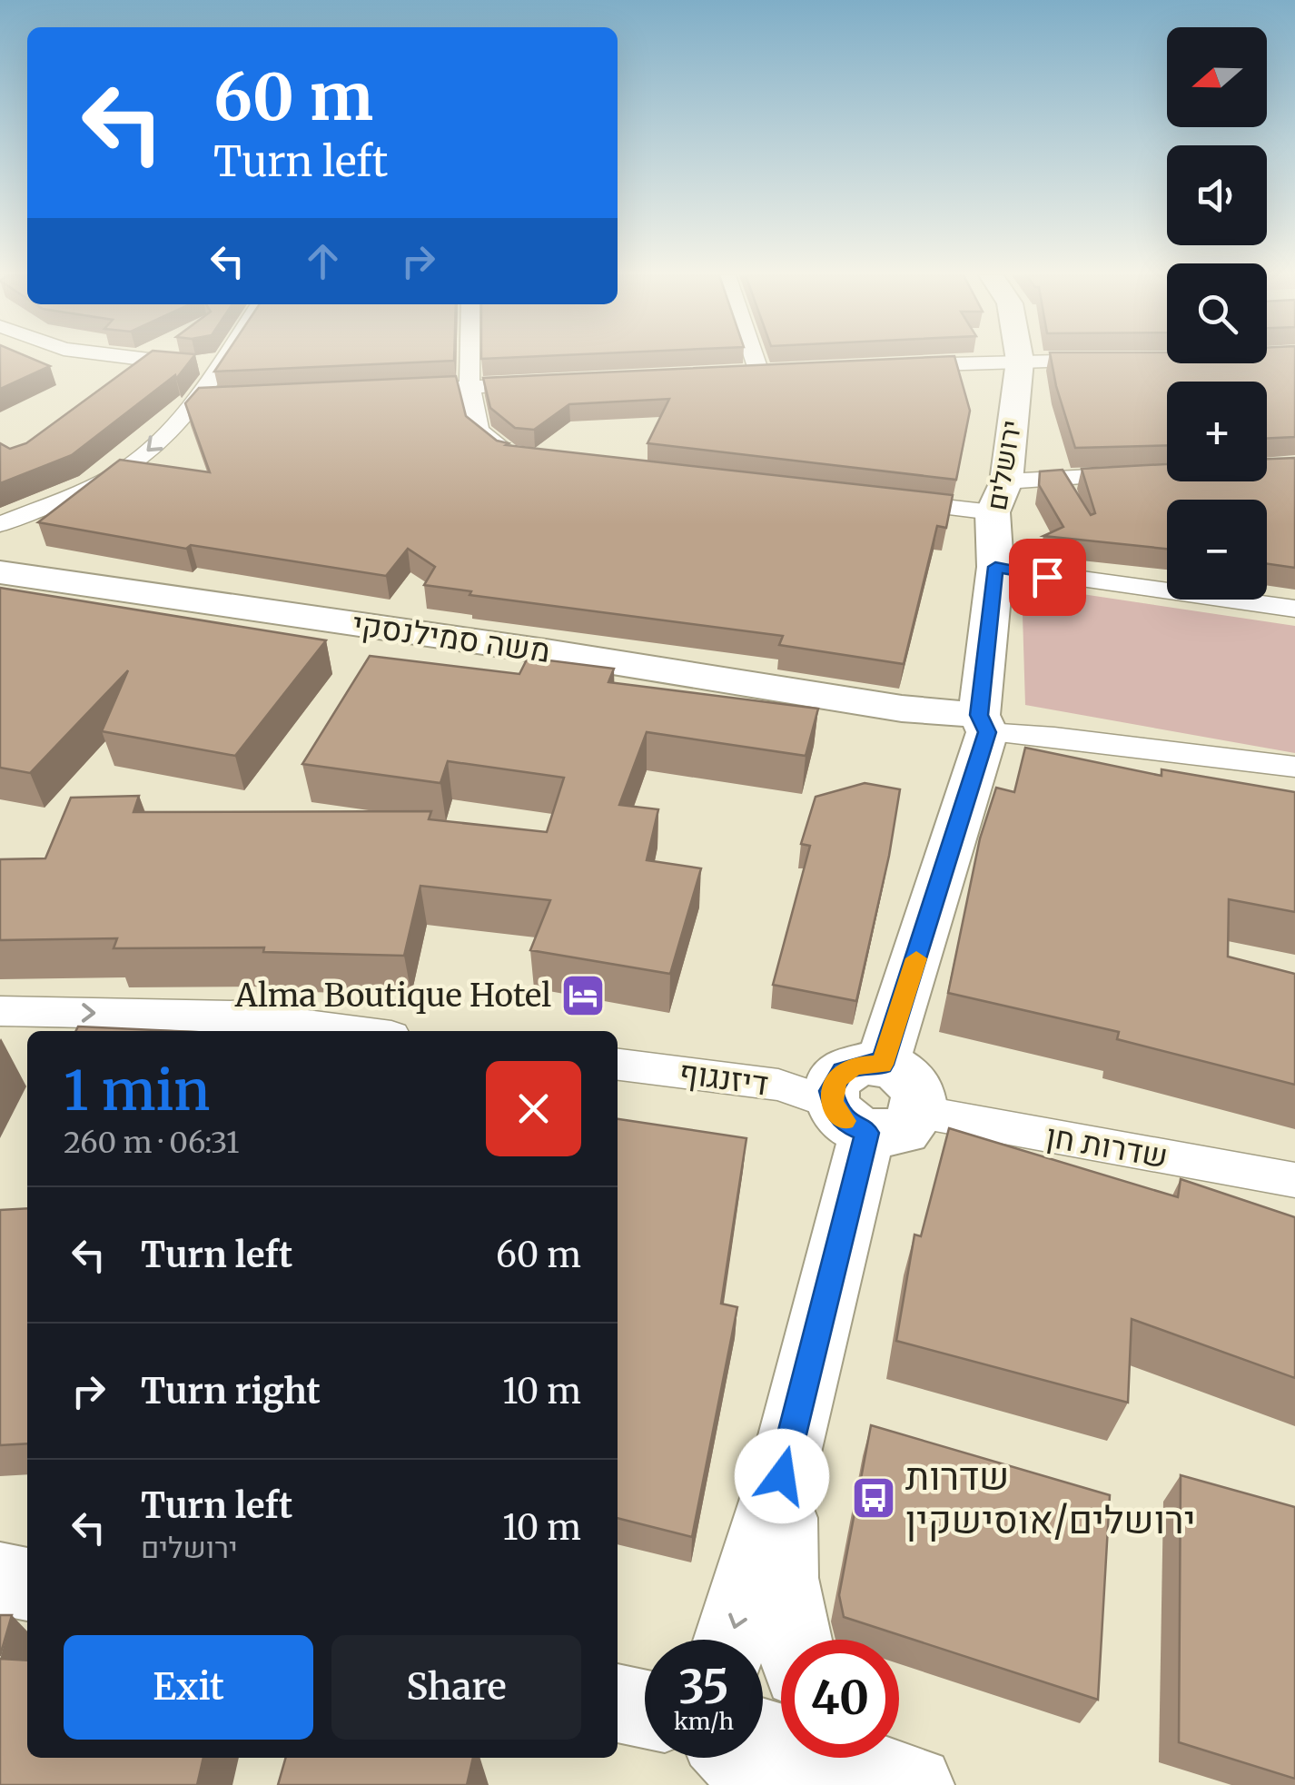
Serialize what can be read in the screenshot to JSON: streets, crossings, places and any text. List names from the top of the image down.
{
  "streets": {
    "street": [
      "ירושלים",
      "משה סמילנסקי",
      "דיזנגוף",
      "שדרות חן"
    ]
  },
  "crossings": [
    ["ירושלים", "משה סמילנסקי"],
    ["ירושלים", "דיזנגוף"],
    ["ירושלים", "שדרות חן"],
    ["דיזנגוף", "שדרות חן"]
  ],
  "places": {
    "hotel": ["Alma Boutique Hotel"],
    "bus stop": ["שדרות ירושלים/אוסישקין"]
  },
  "north": "left",
  "page": {
    "map_buttons": ["+", "−"],
    "turn": ["60 m", "Turn left"],
    "heading": ["1 min", "260 m · 06:31"],
    "list": [
      {
        "name": "Turn left",
        "value": "60 m"
      },
      {
        "name": "Turn right",
        "value": "10 m"
      },
      {
        "name": "Turn left",
        "note": "ירושלים",
        "value": "10 m"
      }
    ],
    "buttons": ["Exit", "Share"],
    "speed": "35 km/h",
    "limit": "40"
  }
}
